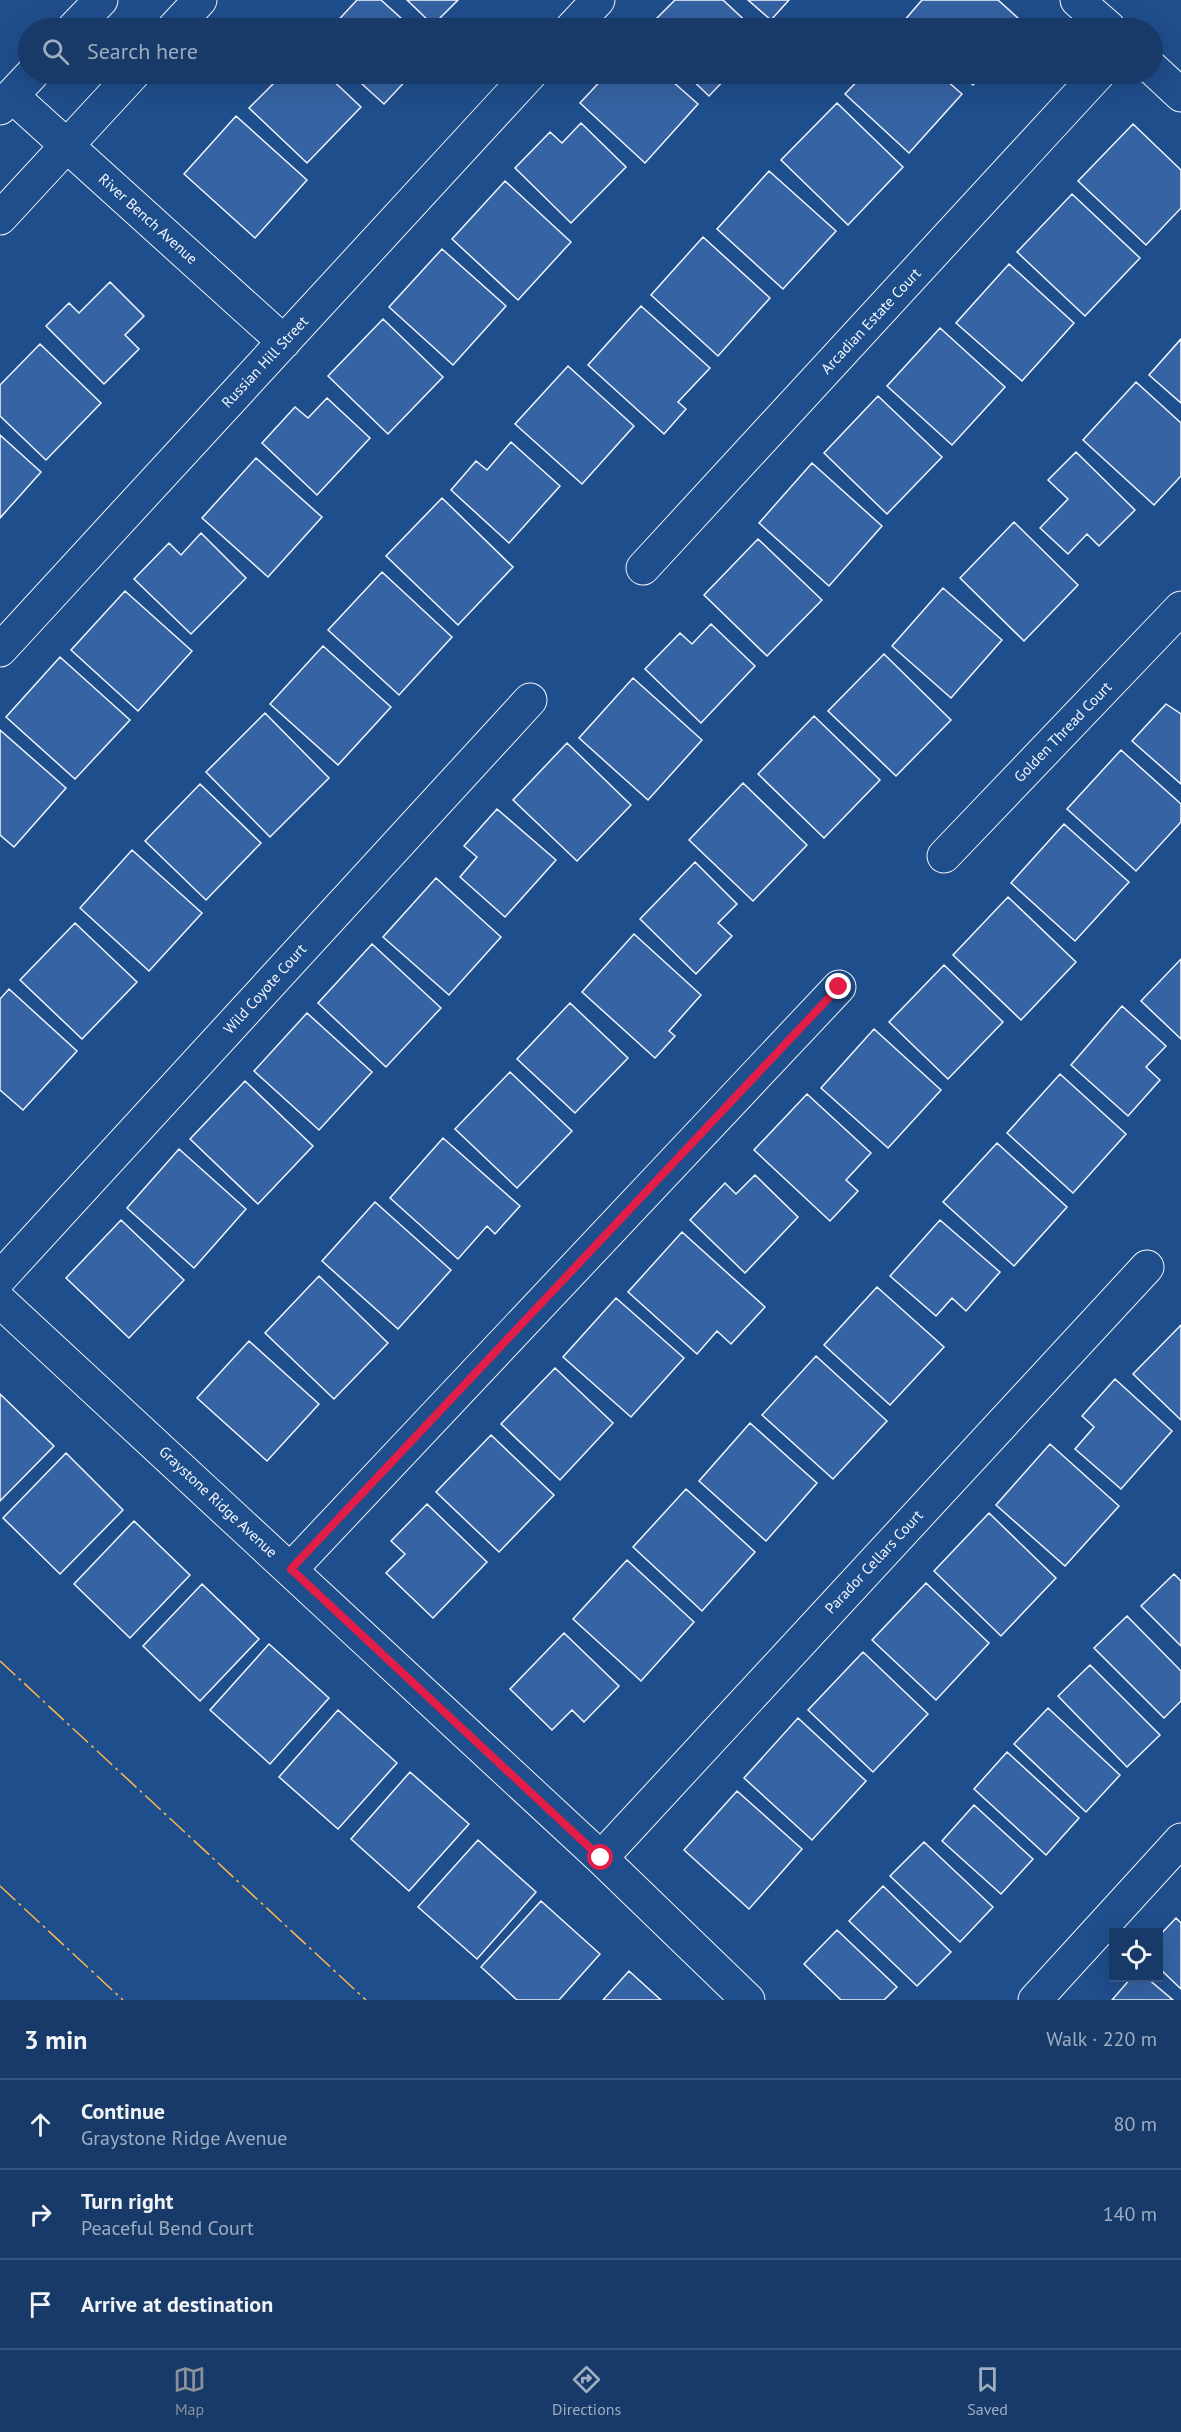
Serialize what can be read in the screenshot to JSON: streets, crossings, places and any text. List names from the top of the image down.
{
  "streets": {
    "street": [
      "River Bench Avenue",
      "Arcadian Estate Court",
      "Russian Hill Street",
      "Golden Thread Court",
      "Wild Coyote Court",
      "Graystone Ridge Avenue",
      "Parador Cellars Court"
    ]
  },
  "crossings": [
    ["River Bench Avenue", "Russian Hill Street"],
    ["Graystone Ridge Avenue", "Parador Cellars Court"]
  ],
  "page": {
    "search": "Search here",
    "heading": ["3 min", "Walk · 220 m"],
    "list": [
      ["Continue", "Graystone Ridge Avenue", "80 m"],
      ["Turn right", "Peaceful Bend Court", "140 m"],
      "Arrive at destination"
    ],
    "nav": ["Map", "Directions", "Saved"]
  }
}
